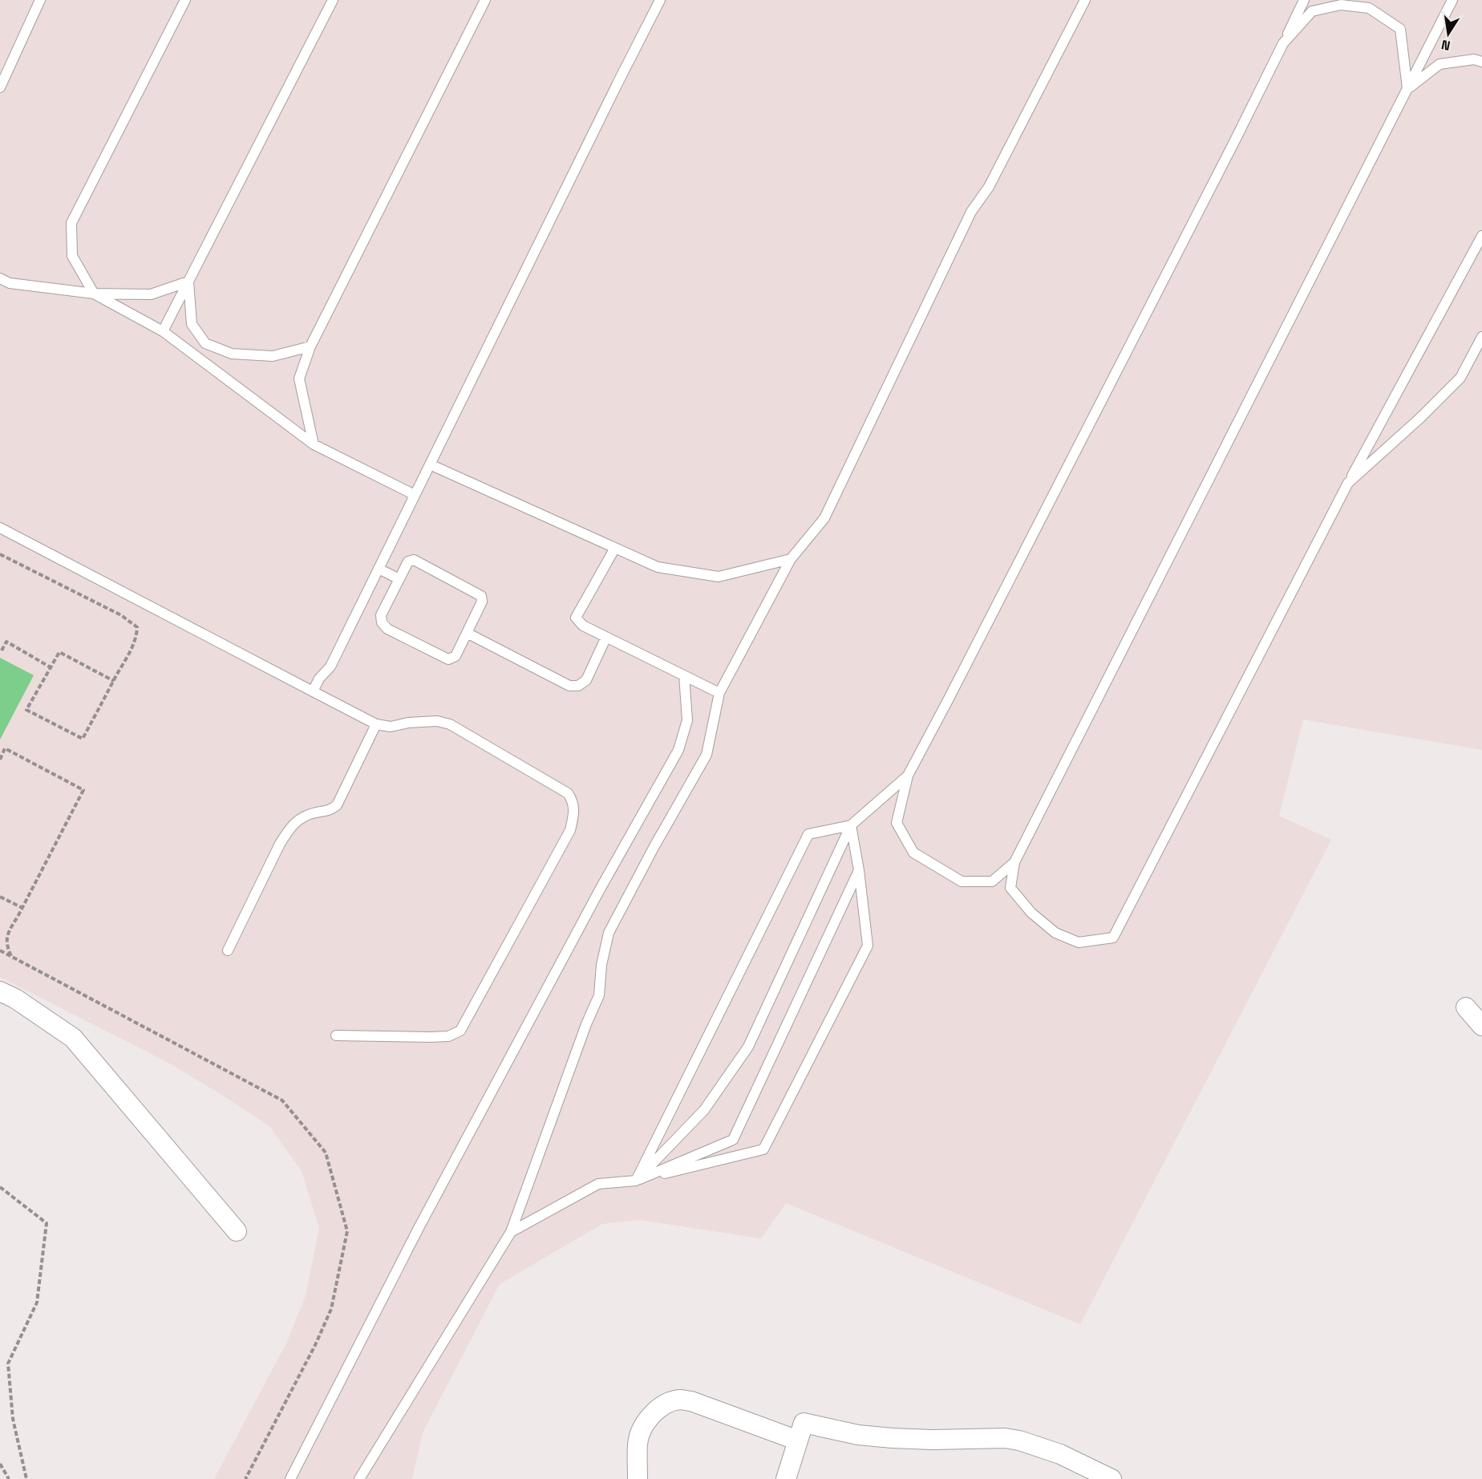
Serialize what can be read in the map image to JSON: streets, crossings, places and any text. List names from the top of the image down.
{
  "north": "bottom"
}
